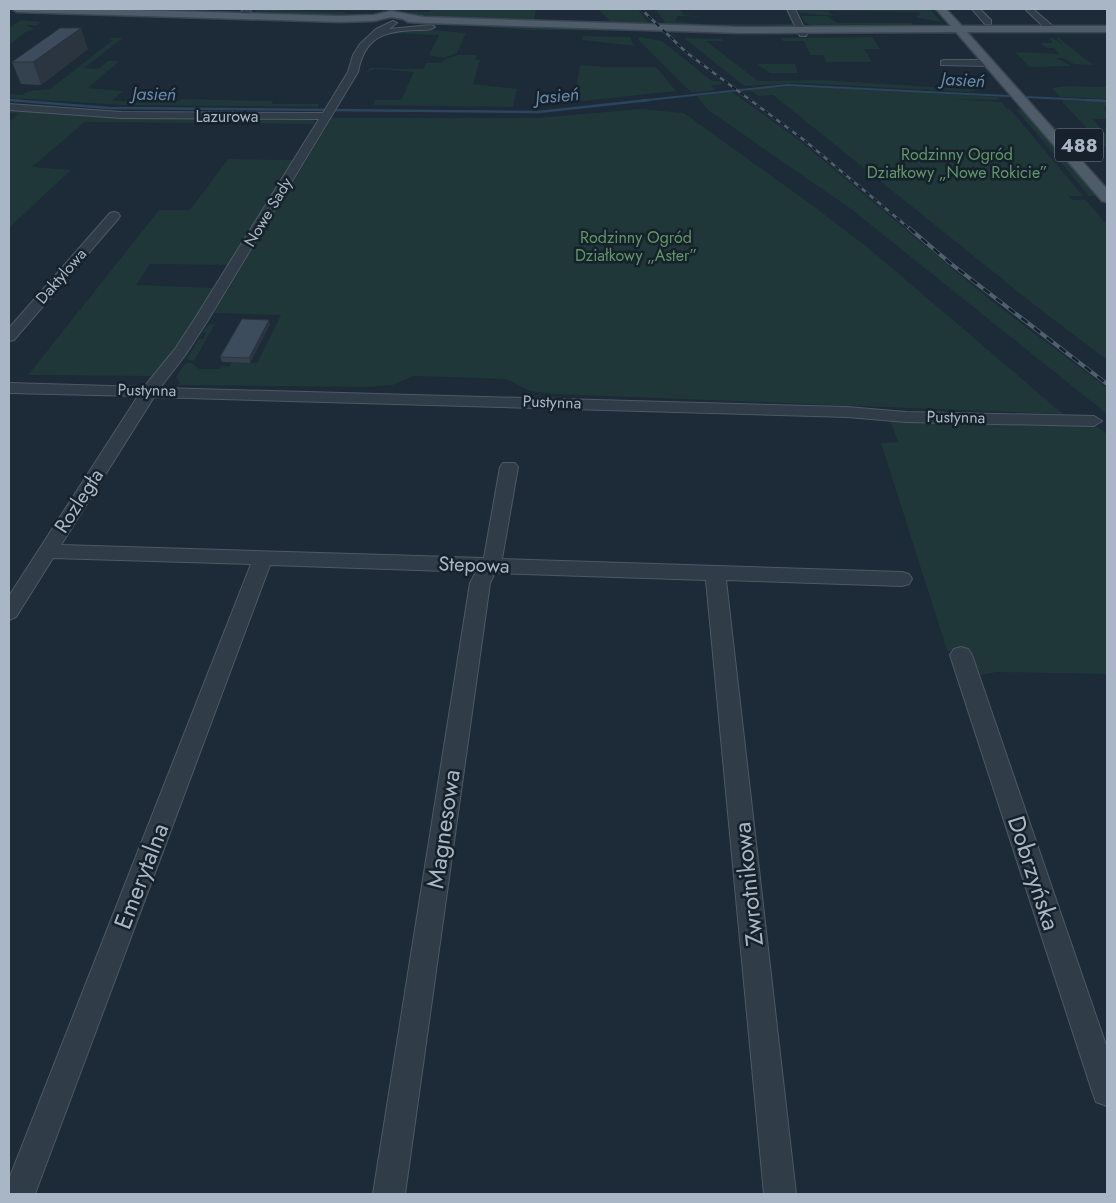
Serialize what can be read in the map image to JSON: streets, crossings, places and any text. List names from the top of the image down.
{
  "streets": {
    "main road": ["488"],
    "street": [
      "Lazurowa",
      "Nowe Sady",
      "Daktylowa",
      "Pustynna",
      "Rozległa",
      "Stepowa",
      "Magnesowa",
      "Dobrzyńska",
      "Emerytalna",
      "Zwrotnikowa"
    ]
  },
  "crossings": [
    ["Lazurowa", "Nowe Sady"],
    ["Nowe Sady", "Pustynna"],
    ["Nowe Sady", "Rozległa"],
    ["Pustynna", "Rozległa"],
    ["Rozległa", "Stepowa"],
    ["Stepowa", "Magnesowa"],
    ["Stepowa", "Emerytalna"],
    ["Stepowa", "Zwrotnikowa"]
  ],
  "water": ["Jasień"],
  "parks": ["Rodzinny Ogród Działkowy „Nowe Rokicie”", "Rodzinny Ogród Działkowy „Aster”"]
}
